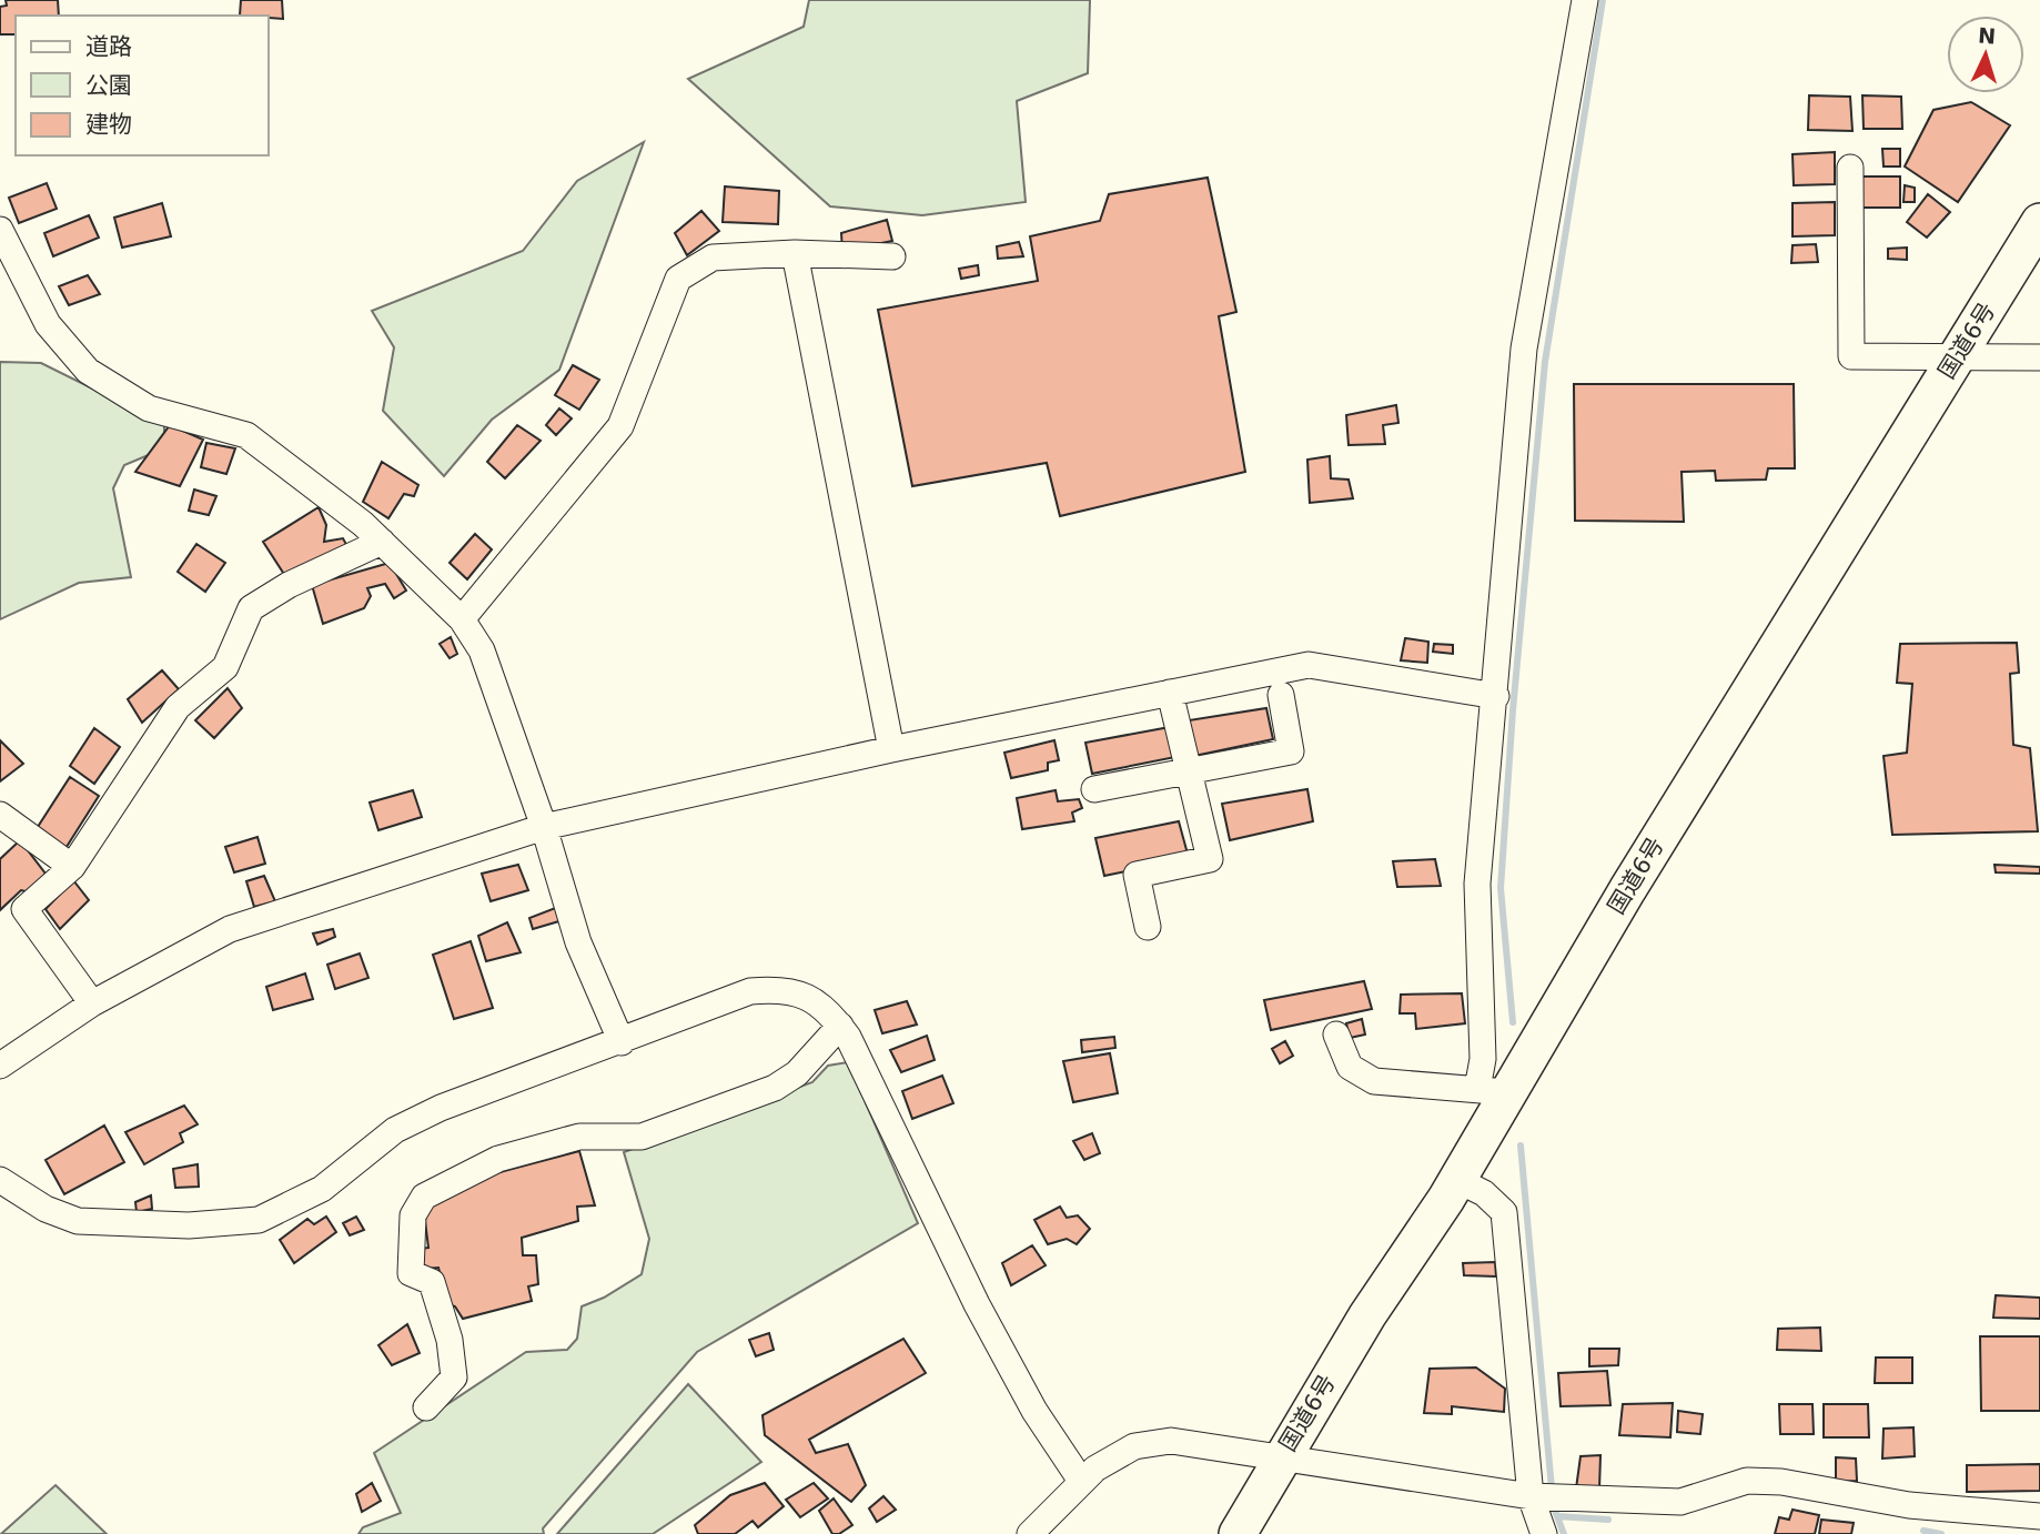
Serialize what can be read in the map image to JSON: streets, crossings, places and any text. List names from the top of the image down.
{
  "streets": {
    "highway": ["国道6号"]
  },
  "legend": ["道路", "公園", "建物"],
  "north": "top"
}
